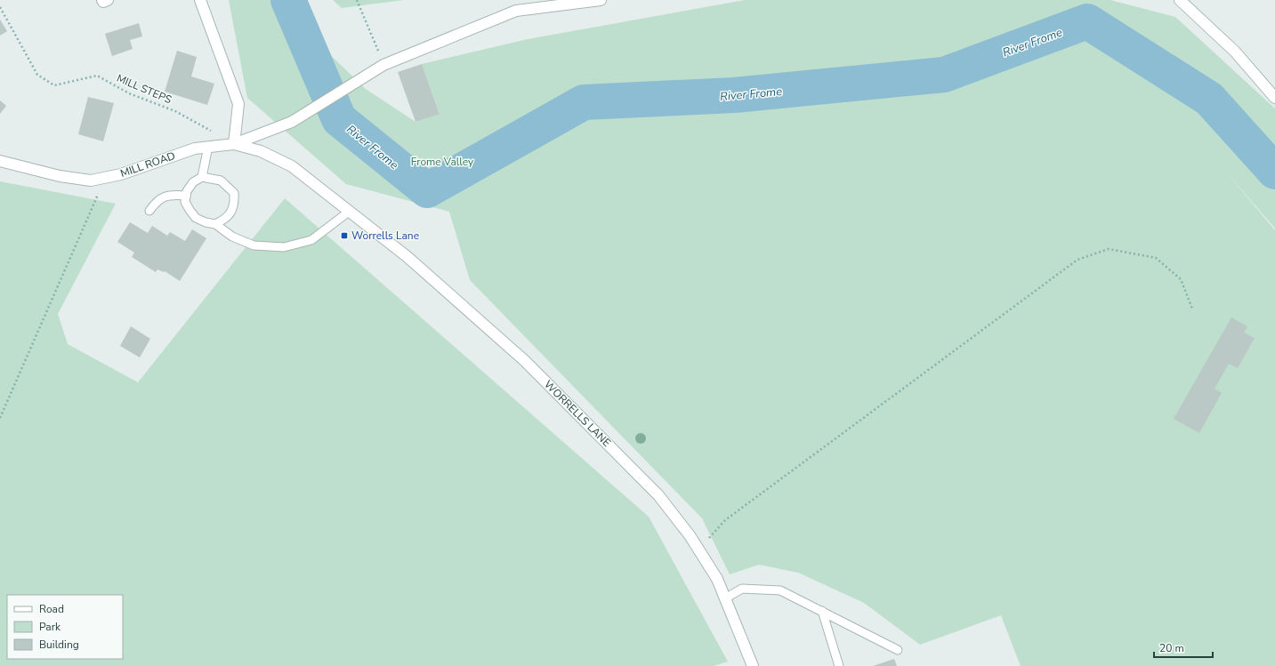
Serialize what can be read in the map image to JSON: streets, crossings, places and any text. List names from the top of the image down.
{
  "streets": {
    "street": ["MILL ROAD", "WORRELLS LANE"],
    "path": ["MILL STEPS"]
  },
  "crossings": [
    ["MILL STEPS", "MILL ROAD"],
    ["MILL STEPS", "WORRELLS LANE"],
    ["MILL ROAD", "WORRELLS LANE"]
  ],
  "water": ["River Frome"],
  "parks": ["Frome Valley"],
  "places": {
    "transit": ["Worrells Lane"]
  },
  "legend": ["Road", "Park", "Building"],
  "scale_bar": "20 m"
}
